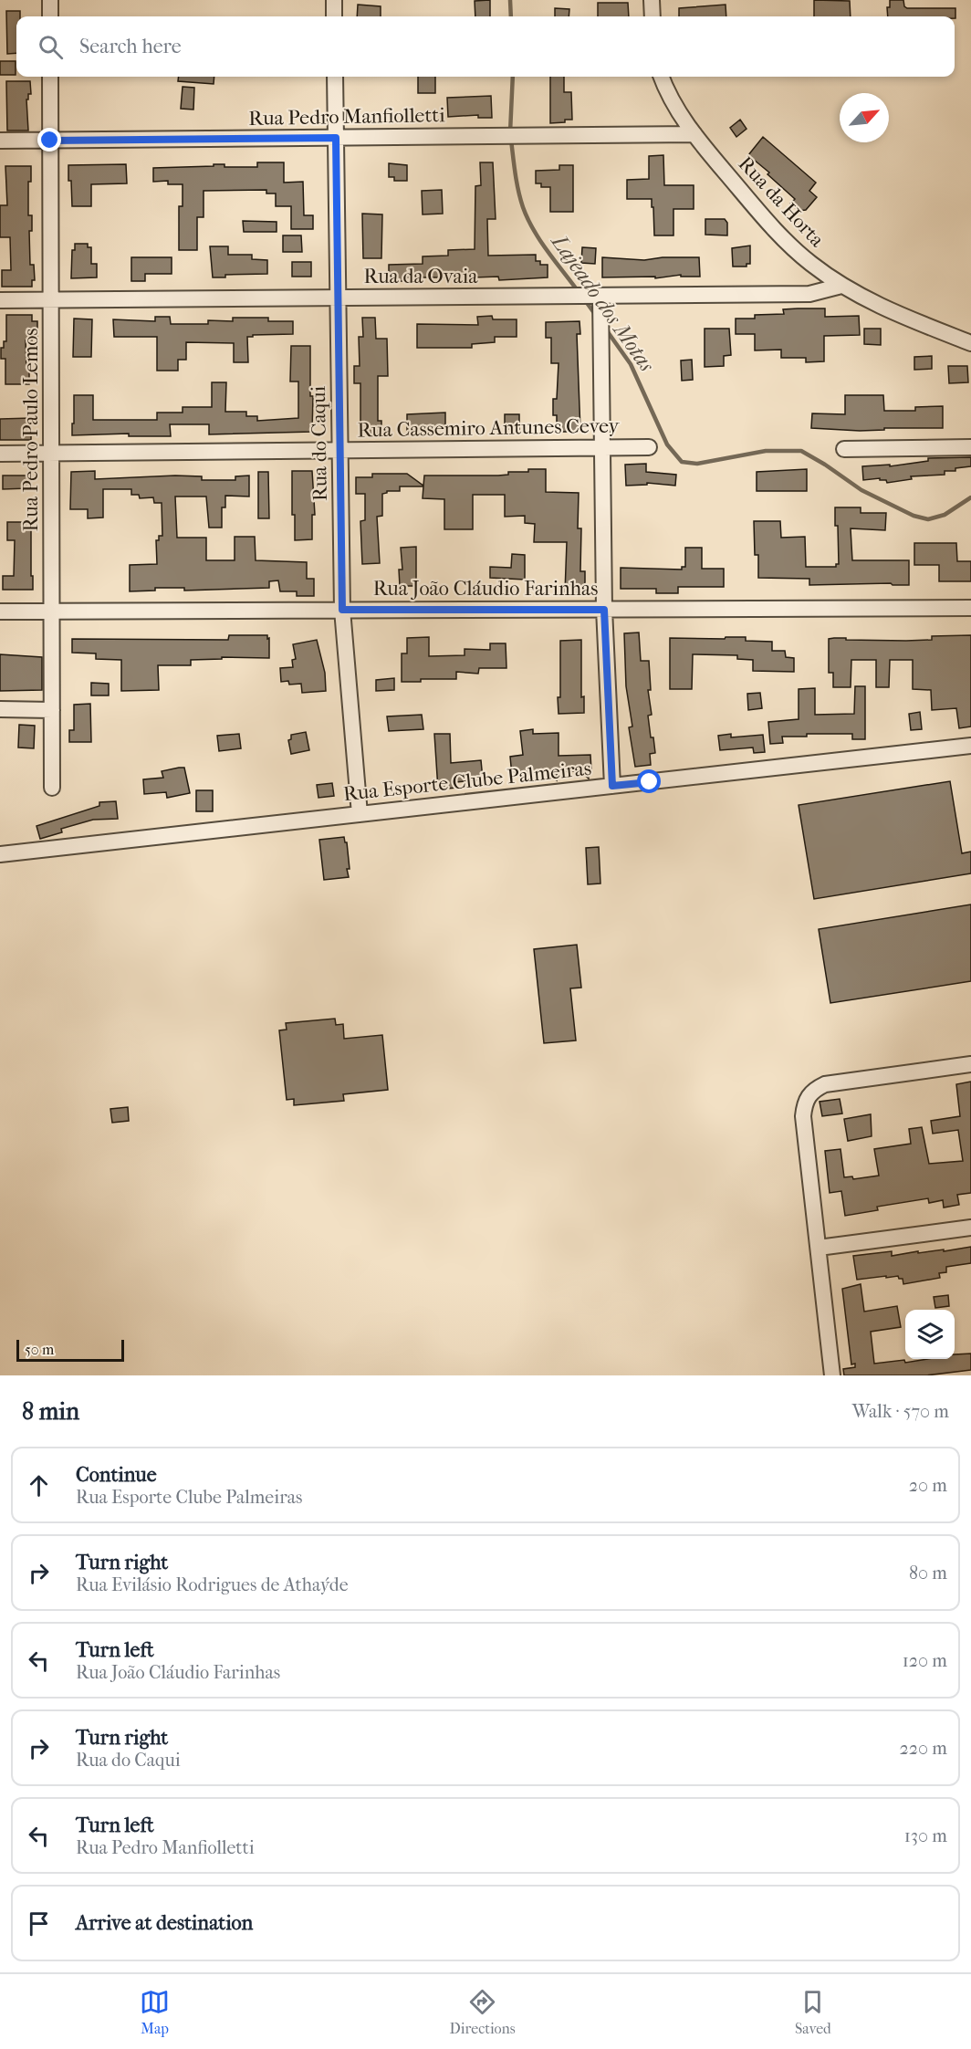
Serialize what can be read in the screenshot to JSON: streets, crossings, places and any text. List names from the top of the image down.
{
  "streets": {
    "street": [
      "Rua Pedro Manfiolletti",
      "Rua da Horta",
      "Rua da Ovaia",
      "Rua Cassemiro Antunes Cevey",
      "Rua Pedro Paulo Lemos",
      "Rua do Caqui",
      "Rua João Cláudio Farinhas",
      "Rua Esporte Clube Palmeiras"
    ]
  },
  "crossings": [
    ["Rua Pedro Manfiolletti", "Rua da Horta"],
    ["Rua Pedro Manfiolletti", "Rua Pedro Paulo Lemos"],
    ["Rua Pedro Manfiolletti", "Rua do Caqui"],
    ["Rua da Horta", "Rua da Ovaia"],
    ["Rua da Ovaia", "Rua Pedro Paulo Lemos"],
    ["Rua da Ovaia", "Rua do Caqui"],
    ["Rua Cassemiro Antunes Cevey", "Rua Pedro Paulo Lemos"],
    ["Rua Cassemiro Antunes Cevey", "Rua do Caqui"],
    ["Rua Pedro Paulo Lemos", "Rua João Cláudio Farinhas"],
    ["Rua do Caqui", "Rua João Cláudio Farinhas"],
    ["Rua do Caqui", "Rua Esporte Clube Palmeiras"]
  ],
  "water": ["Lajeado dos Motas"],
  "scale_bar": "50 m",
  "north": "top right",
  "page": {
    "search": "Search here",
    "scale": "50 m",
    "heading": ["8 min", "Walk · 570 m"],
    "list": [
      ["Continue", "Rua Esporte Clube Palmeiras", "20 m"],
      ["Turn right", "Rua Evilásio Rodrigues de Athaýde", "80 m"],
      ["Turn left", "Rua João Cláudio Farinhas", "120 m"],
      ["Turn right", "Rua do Caqui", "220 m"],
      ["Turn left", "Rua Pedro Manfiolletti", "130 m"],
      "Arrive at destination"
    ],
    "nav": ["Map", "Directions", "Saved"]
  }
}
